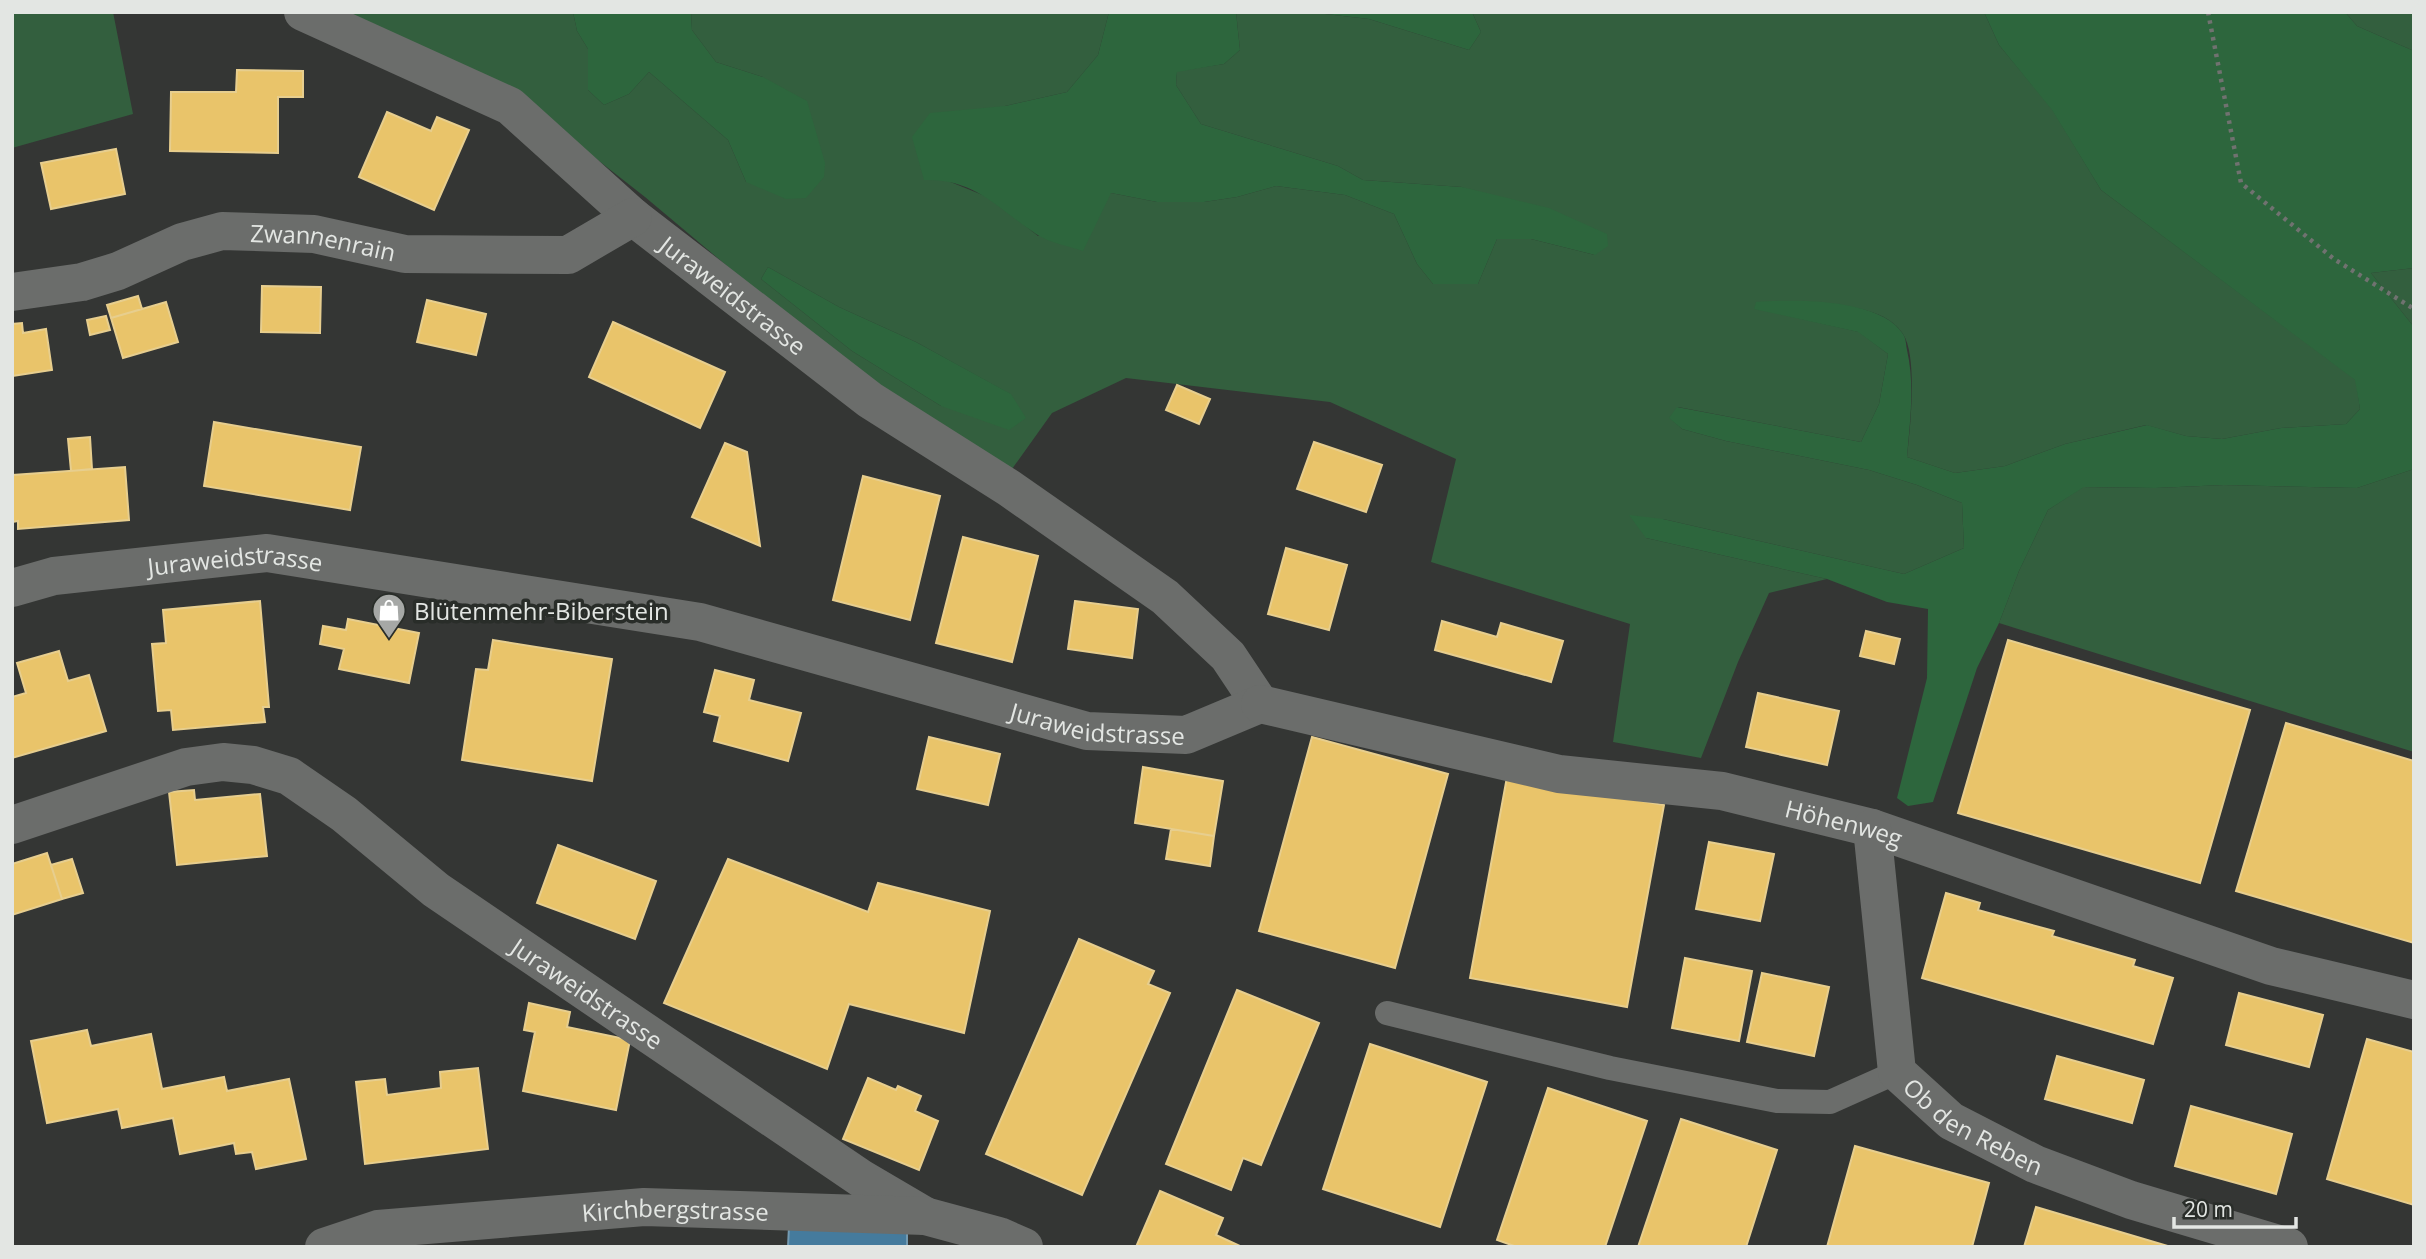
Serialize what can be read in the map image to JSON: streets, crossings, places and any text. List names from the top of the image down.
{
  "streets": {
    "street": [
      "Zwannenrain",
      "Juraweidstrasse",
      "Höhenweg",
      "Ob den Reben",
      "Kirchbergstrasse"
    ]
  },
  "crossings": [
    ["Zwannenrain", "Juraweidstrasse"],
    ["Juraweidstrasse", "Höhenweg"],
    ["Juraweidstrasse", "Kirchbergstrasse"],
    ["Höhenweg", "Ob den Reben"]
  ],
  "places": {
    "shop": ["Blütenmehr-Biberstein"]
  },
  "scale_bar": "20 m"
}
